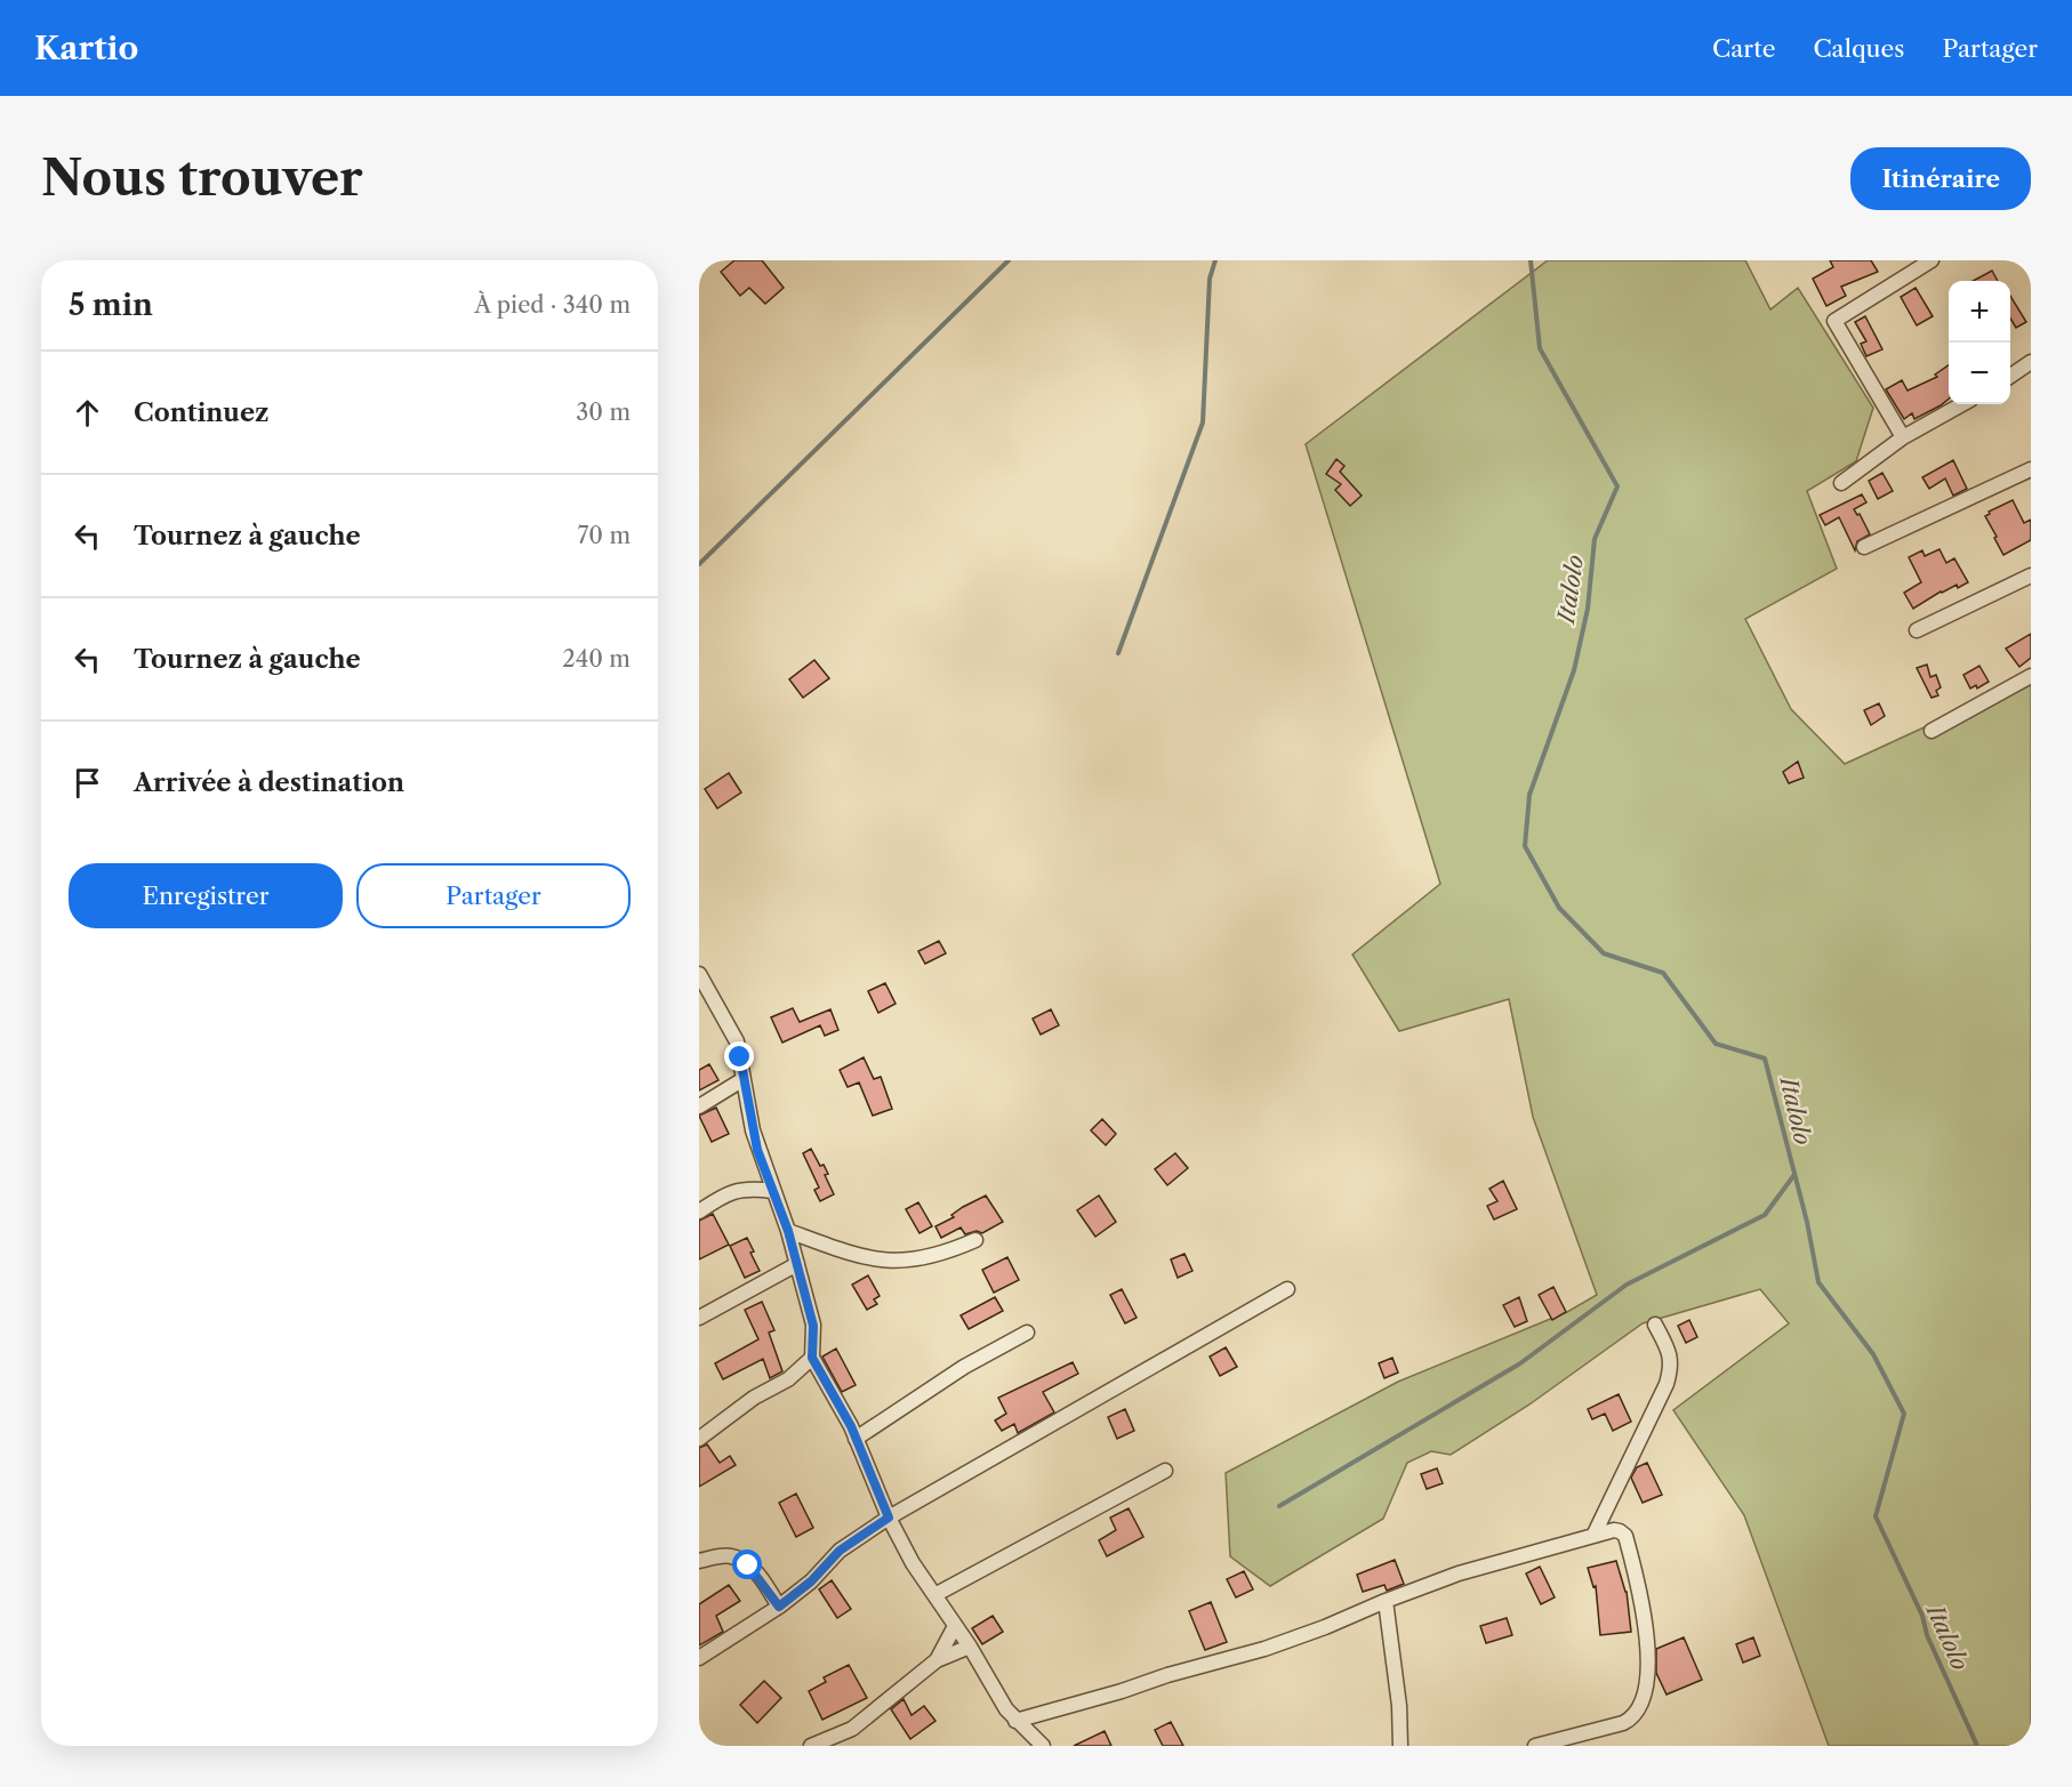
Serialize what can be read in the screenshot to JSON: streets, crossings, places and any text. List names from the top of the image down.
{
  "water": ["Italolo"],
  "page": {
    "header": "Kartio",
    "nav": ["Carte", "Calques", "Partager"],
    "buttons": [
      "Itinéraire",
      ["Enregistrer", "Partager"]
    ],
    "title": "Nous trouver",
    "heading": ["5 min", "À pied · 340 m"],
    "map_buttons": ["+", "−"],
    "list": [
      ["Continuez", "30 m"],
      ["Tournez à gauche", "70 m"],
      ["Tournez à gauche", "240 m"],
      "Arrivée à destination"
    ]
  }
}
